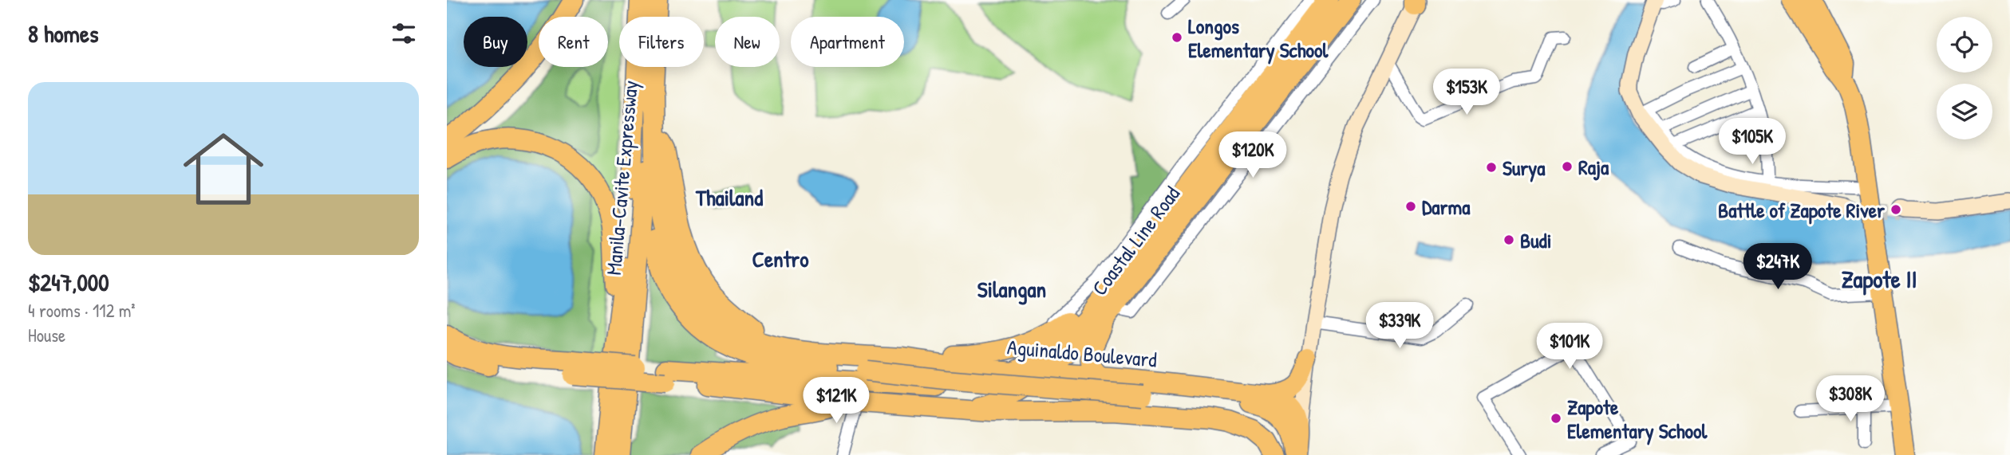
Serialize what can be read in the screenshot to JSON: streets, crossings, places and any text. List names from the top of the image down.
{
  "streets": {
    "highway": ["Manila–Cavite Expressway", "Coastal Line Road", "Aguinaldo Boulevard"]
  },
  "crossings": [
    ["Coastal Line Road", "Aguinaldo Boulevard"]
  ],
  "districts": [
    "Thailand",
    "Centro",
    "Zapote II",
    "Silangan"
  ],
  "places": [
    "Longos Elementary School",
    "Raja",
    "Surya",
    "Darma",
    "Battle of Zapote River",
    "Budi",
    "Zapote Elementary School"
  ],
  "page": {
    "heading": "8 homes",
    "chip": [
      "Buy",
      "Rent",
      "Filters",
      "New",
      "Apartment"
    ],
    "list": [
      {
        "name": "$247,000",
        "note": "4 rooms · 112 m² · House"
      }
    ],
    "price": [
      "$153K",
      "$105K",
      "$120K",
      "$247K",
      "$339K",
      "$101K",
      "$308K",
      "$121K"
    ]
  }
}
